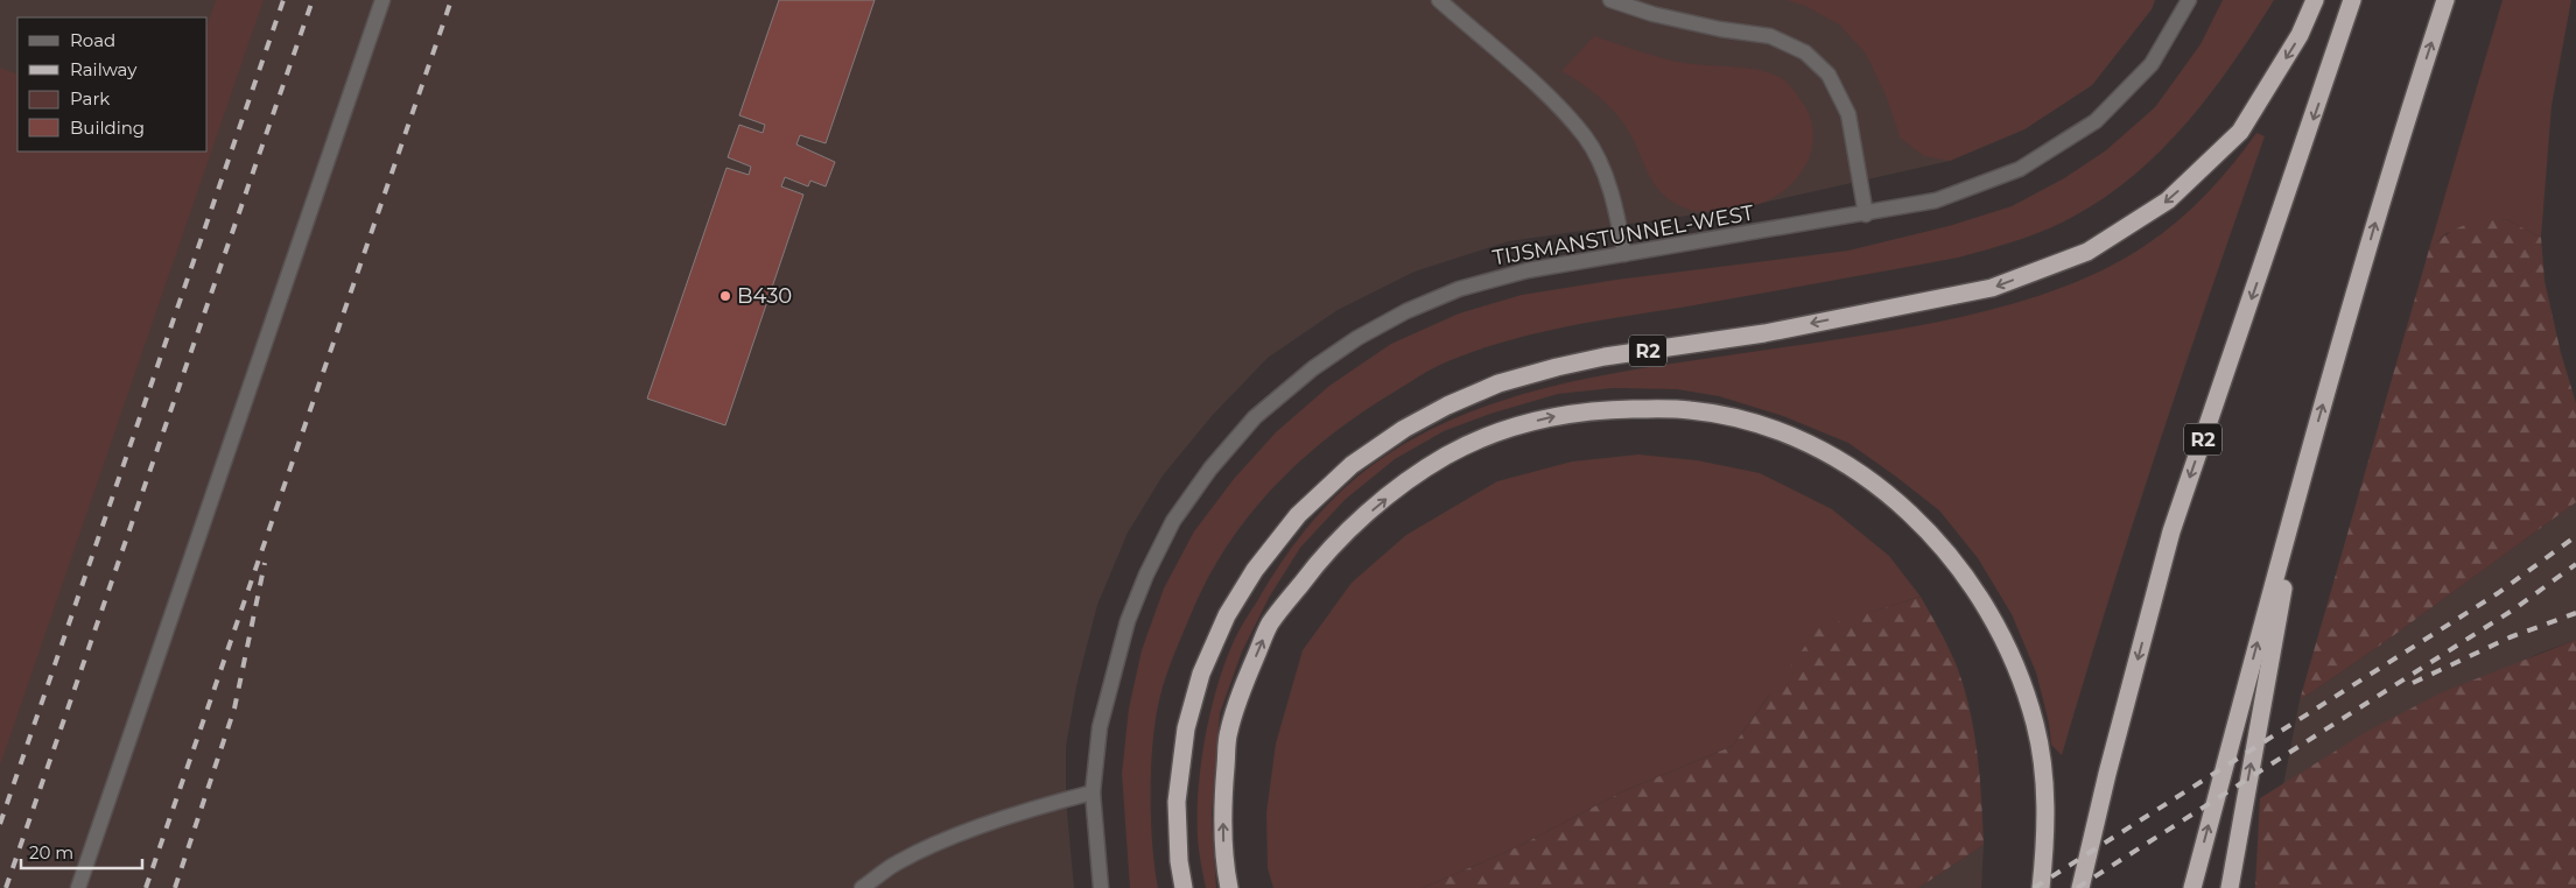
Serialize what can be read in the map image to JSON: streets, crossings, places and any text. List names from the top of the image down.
{
  "streets": {
    "highway": ["R2"],
    "street": ["TIJSMANSTUNNEL-WEST"]
  },
  "places": ["B430"],
  "legend": [
    "Road",
    "Railway",
    "Park",
    "Building"
  ],
  "scale_bar": "20 m"
}
